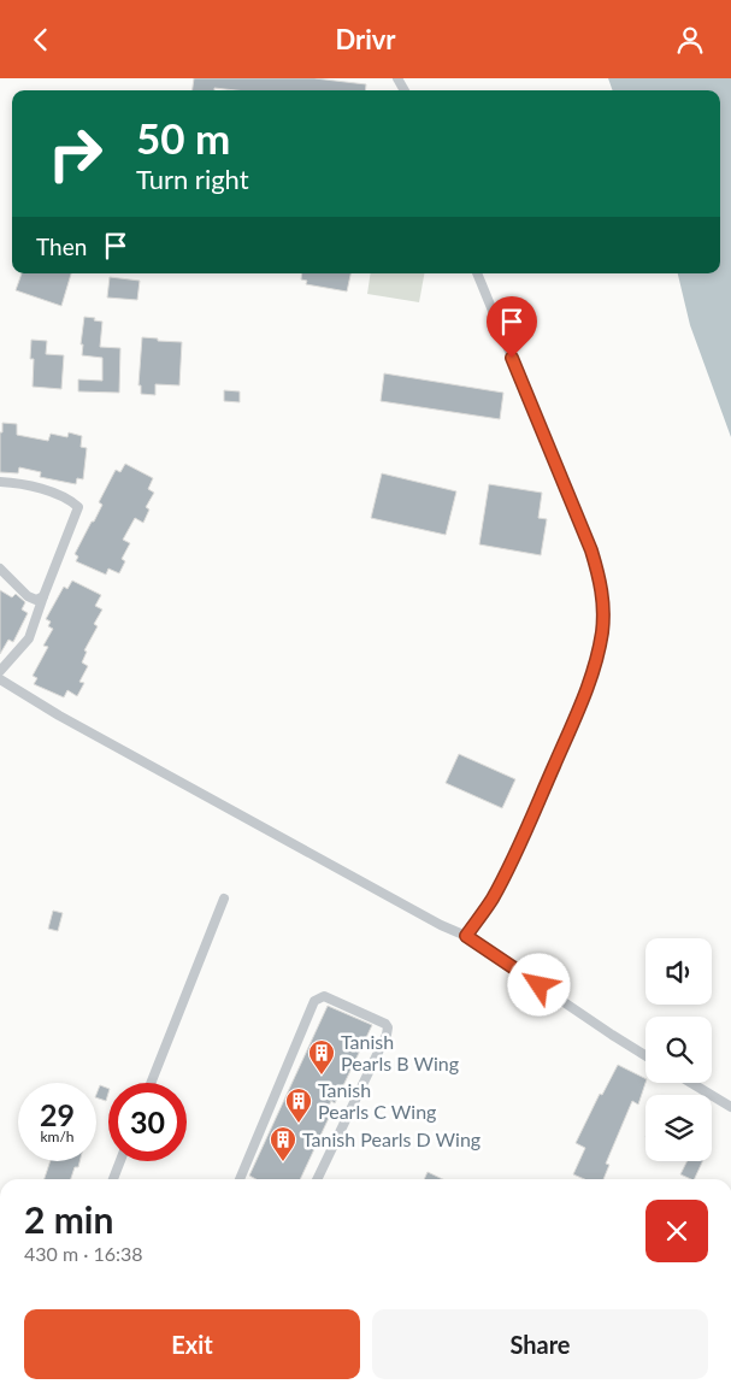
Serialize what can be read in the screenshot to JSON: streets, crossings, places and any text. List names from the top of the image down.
{
  "places": {
    "building": ["Tanish Pearls B Wing", "Tanish Pearls C Wing", "Tanish Pearls D Wing"]
  },
  "page": {
    "header": "Drivr",
    "turn": ["50 m", "Turn right"],
    "then": "Then",
    "speed": "29 km/h",
    "limit": "30",
    "heading": ["2 min", "430 m · 16:38"],
    "buttons": ["Exit", "Share"]
  }
}
